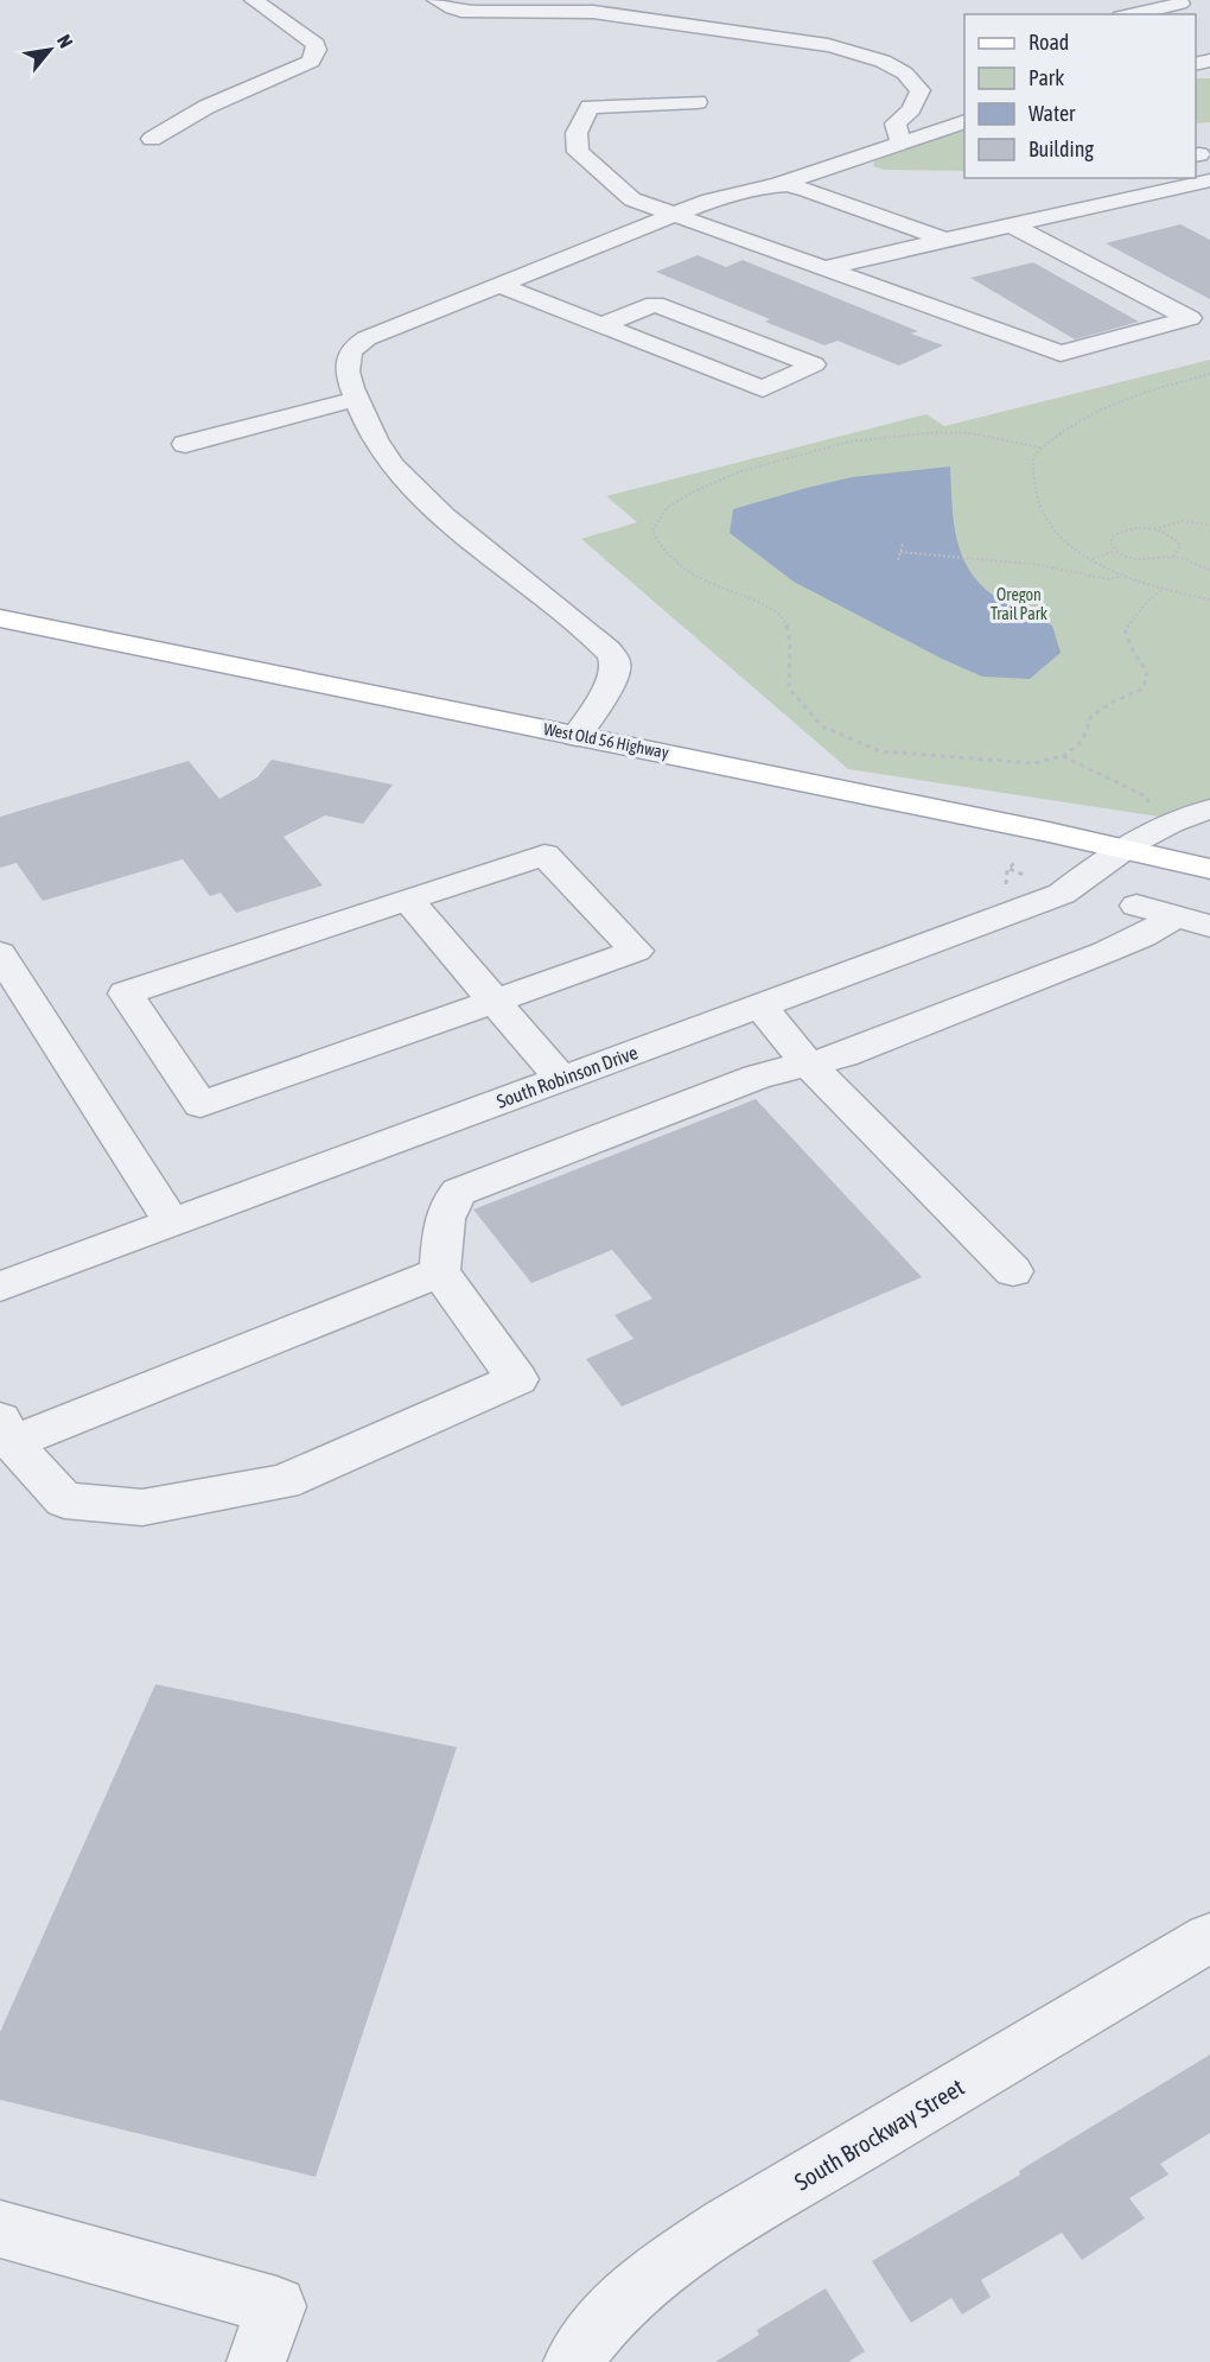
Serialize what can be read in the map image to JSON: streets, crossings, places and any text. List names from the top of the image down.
{
  "streets": {
    "main road": ["West Old 56 Highway"],
    "street": ["South Robinson Drive", "South Brockway Street"]
  },
  "crossings": [
    ["West Old 56 Highway", "South Robinson Drive"]
  ],
  "parks": ["Oregon Trail Park"],
  "legend": [
    "Road",
    "Park",
    "Water",
    "Building"
  ],
  "north": "top right"
}
